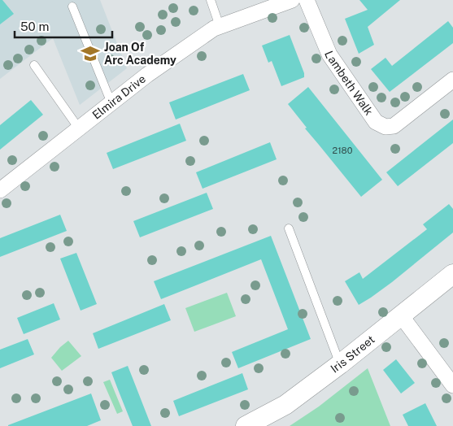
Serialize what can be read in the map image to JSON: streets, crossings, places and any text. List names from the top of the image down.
{
  "streets": {
    "street": ["Lambeth Walk", "Elmira Drive", "Iris Street"]
  },
  "places": {
    "school or university": ["Joan Of Arc Academy"]
  },
  "house_numbers": ["2180"],
  "scale_bar": "50 m"
}
